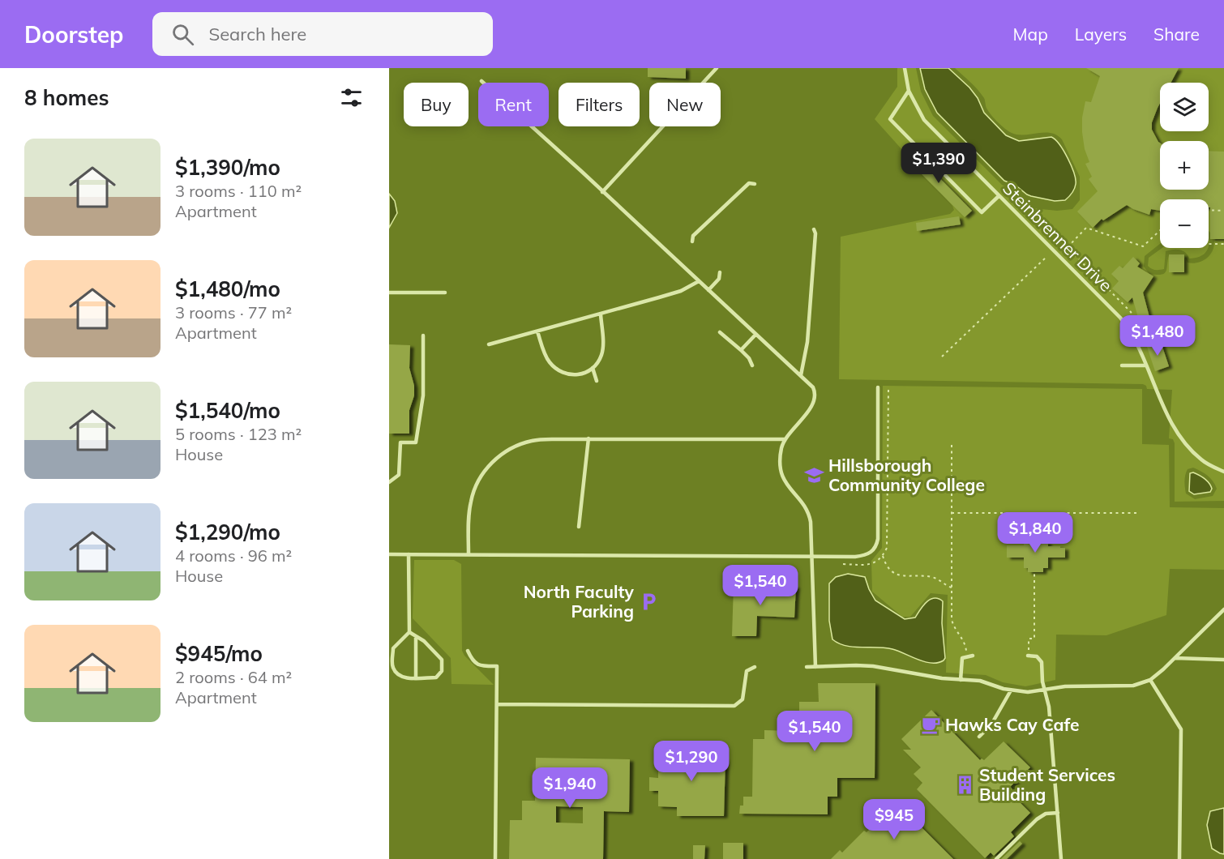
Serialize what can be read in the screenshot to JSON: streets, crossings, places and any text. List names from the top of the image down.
{
  "streets": {
    "lane": ["Steinbrenner Drive"]
  },
  "places": {
    "school or university": ["Hillsborough Community College"],
    "parking": ["North Faculty Parking"],
    "cafe": ["Hawks Cay Cafe"],
    "building": ["Student Services Building"]
  },
  "page": {
    "header": "Doorstep",
    "search": "Search here",
    "nav": ["Map", "Layers", "Share"],
    "heading": "8 homes",
    "map_buttons": ["+", "−"],
    "chip": [
      "Buy",
      "Rent",
      "Filters",
      "New"
    ],
    "list": [
      {
        "name": "$1,390/mo",
        "note": "3 rooms · 110 m² · Apartment"
      },
      {
        "name": "$1,480/mo",
        "note": "3 rooms · 77 m² · Apartment"
      },
      {
        "name": "$1,540/mo",
        "note": "5 rooms · 123 m² · House"
      },
      {
        "name": "$1,290/mo",
        "note": "4 rooms · 96 m² · House"
      },
      {
        "name": "$945/mo",
        "note": "2 rooms · 64 m² · Apartment"
      }
    ],
    "price": [
      "$1,390",
      "$1,480",
      "$1,840",
      "$1,540",
      "$1,540",
      "$1,290",
      "$1,940",
      "$945"
    ]
  }
}
